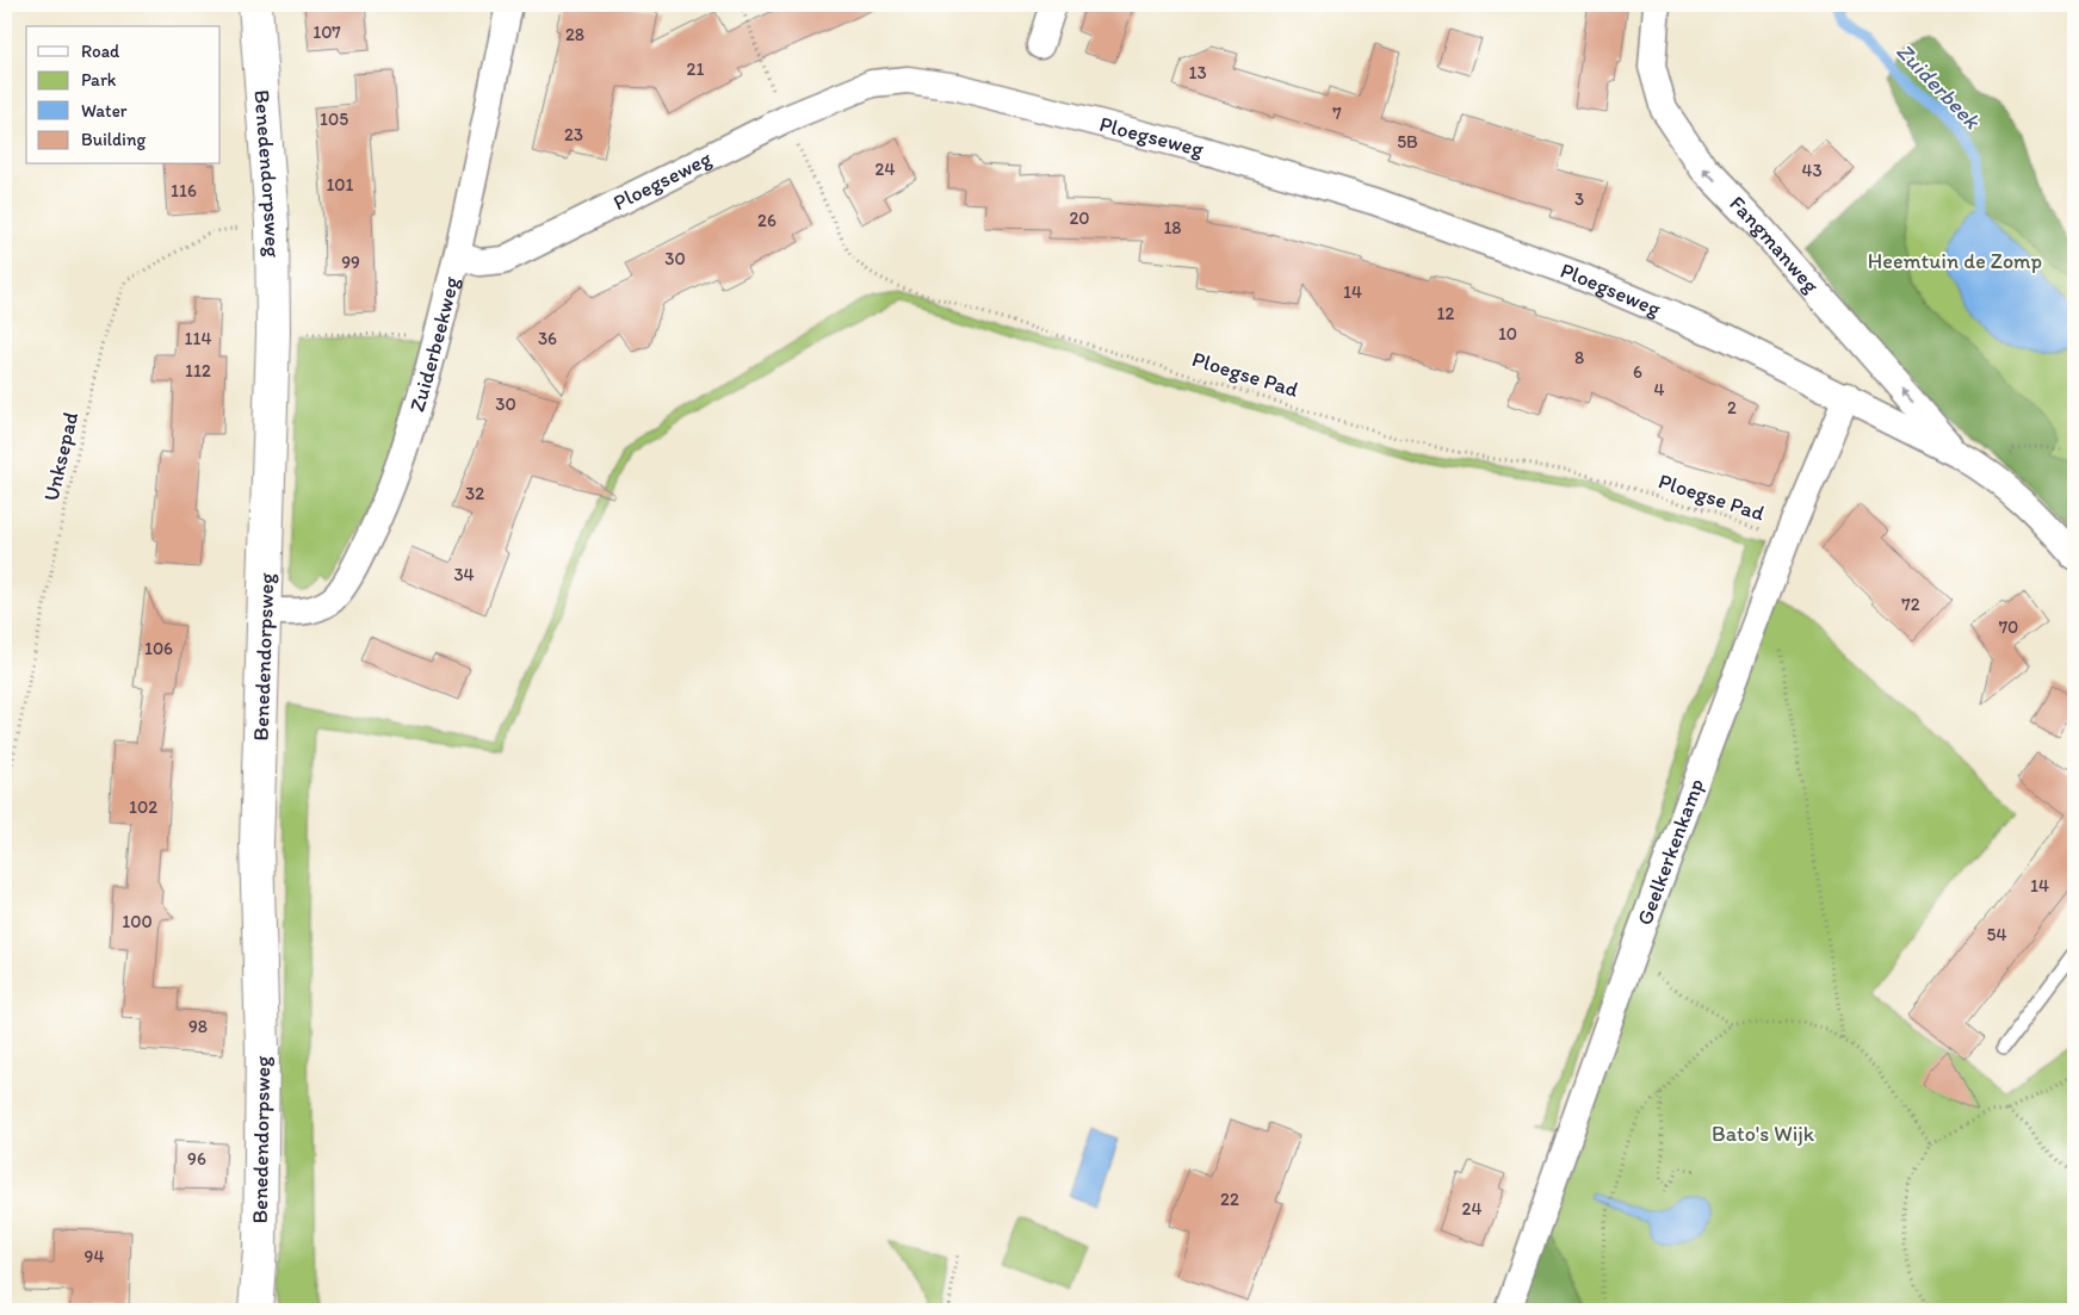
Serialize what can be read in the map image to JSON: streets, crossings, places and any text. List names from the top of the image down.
{
  "streets": {
    "street": [
      "Ploegseweg",
      "Benedendorpsweg",
      "Fangmanweg",
      "Zuiderbeekweg",
      "Geelkerkenkamp"
    ],
    "path": ["Ploegse Pad", "Unksepad"]
  },
  "crossings": [
    ["Ploegseweg", "Fangmanweg"],
    ["Ploegseweg", "Zuiderbeekweg"],
    ["Ploegseweg", "Ploegse Pad"],
    ["Ploegseweg", "Geelkerkenkamp"],
    ["Benedendorpsweg", "Zuiderbeekweg"],
    ["Benedendorpsweg", "Unksepad"],
    ["Fangmanweg", "Geelkerkenkamp"],
    ["Ploegse Pad", "Geelkerkenkamp"]
  ],
  "one_way": ["Fangmanweg"],
  "water": ["Zuiderbeek"],
  "parks": ["Heemtuin de Zomp", "Bato's Wijk"],
  "house_numbers": [
    "107",
    "28",
    "21",
    "13",
    "7",
    "105",
    "23",
    "5B",
    "24",
    "43",
    "101",
    "116",
    "3",
    "20",
    "26",
    "18",
    "30",
    "99",
    "14",
    "12",
    "10",
    "114",
    "36",
    "8",
    "112",
    "6",
    "4",
    "30",
    "2",
    "32",
    "34",
    "72",
    "70",
    "106",
    "102",
    "14",
    "100",
    "54",
    "98",
    "96",
    "22",
    "24",
    "94"
  ],
  "legend": [
    "Road",
    "Park",
    "Water",
    "Building"
  ]
}
